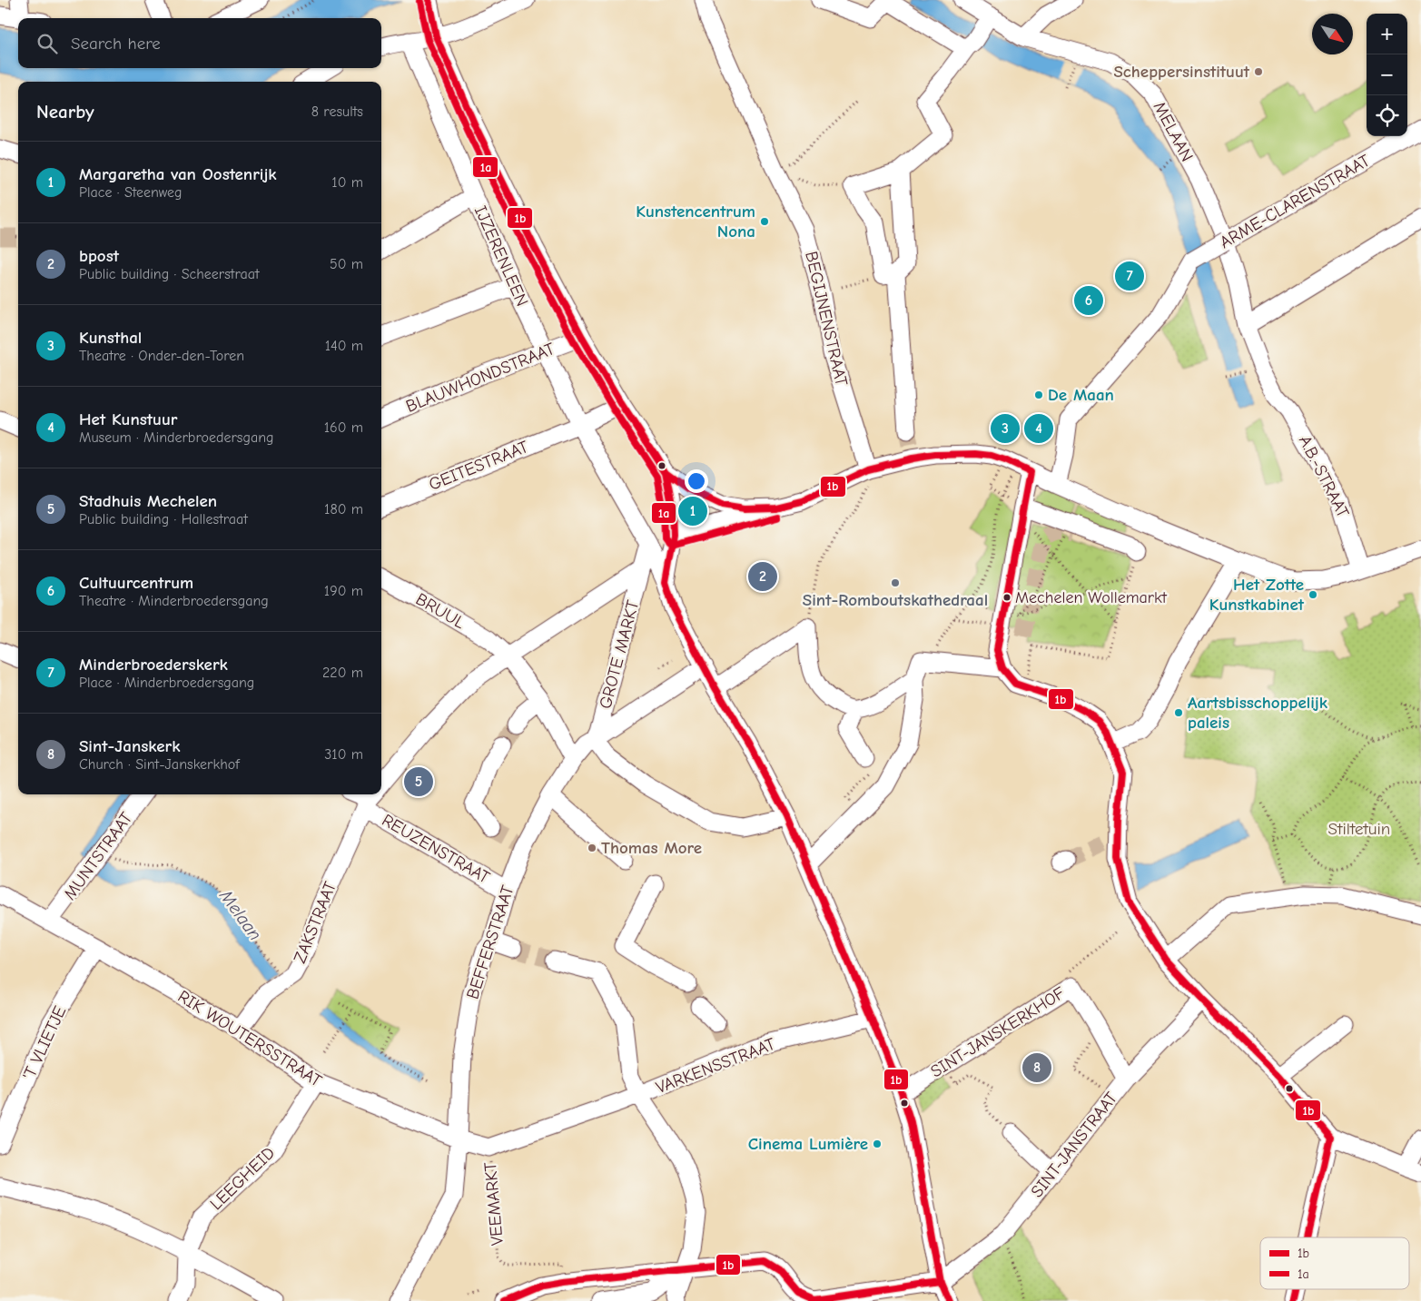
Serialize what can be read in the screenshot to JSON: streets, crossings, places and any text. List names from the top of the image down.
{
  "streets": {
    "street": [
      "MELAAN",
      "ARME-CLARENSTRAAT",
      "IJZERENLEEN",
      "BEGIJNENSTRAAT",
      "BLAUWHONDSTRAAT",
      "GEITESTRAAT",
      "A.B.-STRAAT",
      "BRUUL",
      "GROTE MARKT",
      "REUZENSTRAAT",
      "MUNTSTRAAT",
      "ZAKSTRAAT",
      "BEFFERSTRAAT",
      "SINT-JANSKERKHOF",
      "RIK WOUTERSSTRAAT",
      "'T VLIETJE",
      "VARKENSSTRAAT",
      "SINT-JANSTRAAT",
      "LEEGHEID",
      "VEEMARKT"
    ]
  },
  "crossings": [
    ["MELAAN", "ARME-CLARENSTRAAT"],
    ["MELAAN", "A.B.-STRAAT"],
    ["IJZERENLEEN", "BLAUWHONDSTRAAT"],
    ["IJZERENLEEN", "GEITESTRAAT"],
    ["IJZERENLEEN", "GROTE MARKT"],
    ["BRUUL", "GROTE MARKT"],
    ["GROTE MARKT", "BEFFERSTRAAT"],
    ["REUZENSTRAAT", "ZAKSTRAAT"],
    ["REUZENSTRAAT", "BEFFERSTRAAT"],
    ["MUNTSTRAAT", "RIK WOUTERSSTRAAT"],
    ["ZAKSTRAAT", "RIK WOUTERSSTRAAT"],
    ["BEFFERSTRAAT", "RIK WOUTERSSTRAAT"],
    ["BEFFERSTRAAT", "VEEMARKT"],
    ["SINT-JANSKERKHOF", "SINT-JANSTRAAT"],
    ["RIK WOUTERSSTRAAT", "'T VLIETJE"],
    ["RIK WOUTERSSTRAAT", "LEEGHEID"],
    ["RIK WOUTERSSTRAAT", "VEEMARKT"],
    ["VARKENSSTRAAT", "VEEMARKT"]
  ],
  "water": ["Melaan"],
  "parks": ["Stiltetuin"],
  "places": [
    "Scheppersinstituut",
    "Kunstencentrum Nona",
    "De Maan",
    "Sint-Romboutskathedraal",
    "Het Zotte Kunstkabinet",
    "Mechelen Wollemarkt",
    "Aartsbisschoppelijk paleis",
    "Thomas More",
    "Cinema Lumière"
  ],
  "lines": ["transit line 1b", "transit line 1a"],
  "legend": ["1b", "1a"],
  "north": "bottom right",
  "page": {
    "map_buttons": ["+", "−"],
    "search": "Search here",
    "heading": ["Nearby", "8 results"],
    "list": [
      {
        "mark": "1",
        "name": "Margaretha van Oostenrijk",
        "note": "Place · Steenweg",
        "value": "10 m"
      },
      {
        "mark": "2",
        "name": "bpost",
        "note": "Public building · Scheerstraat",
        "value": "50 m"
      },
      {
        "mark": "3",
        "name": "Kunsthal",
        "note": "Theatre · Onder-den-Toren",
        "value": "140 m"
      },
      {
        "mark": "4",
        "name": "Het Kunstuur",
        "note": "Museum · Minderbroedersgang",
        "value": "160 m"
      },
      {
        "mark": "5",
        "name": "Stadhuis Mechelen",
        "note": "Public building · Hallestraat",
        "value": "180 m"
      },
      {
        "mark": "6",
        "name": "Cultuurcentrum",
        "note": "Theatre · Minderbroedersgang",
        "value": "190 m"
      },
      {
        "mark": "7",
        "name": "Minderbroederskerk",
        "note": "Place · Minderbroedersgang",
        "value": "220 m"
      },
      {
        "mark": "8",
        "name": "Sint-Janskerk",
        "note": "Church · Sint-Janskerkhof",
        "value": "310 m"
      }
    ],
    "pins": [
      "7",
      "6",
      "3",
      "4",
      "1",
      "2",
      "5",
      "8"
    ]
  }
}
